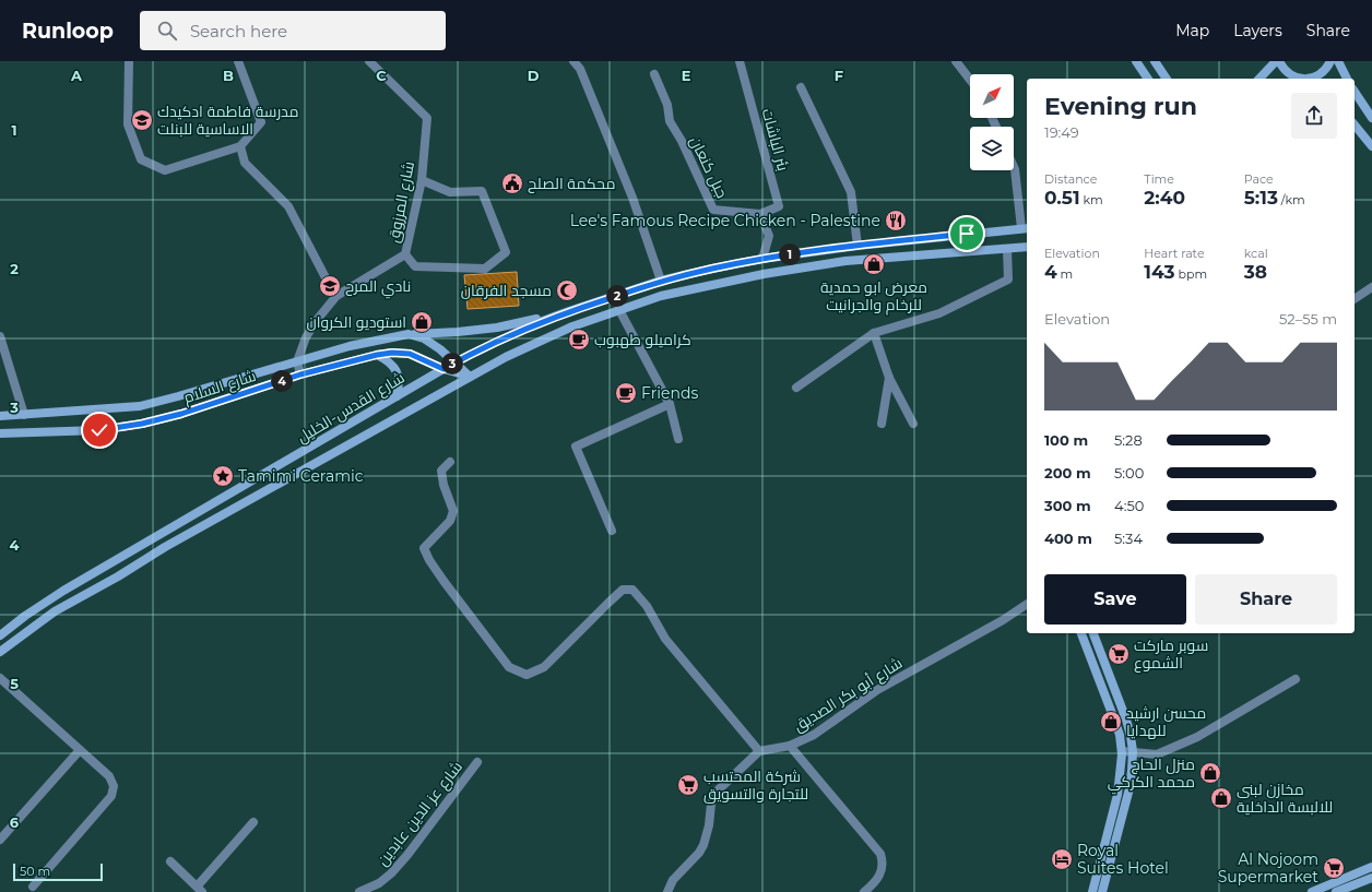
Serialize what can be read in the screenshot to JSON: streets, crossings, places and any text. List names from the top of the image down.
{
  "streets": {
    "main road": ["شارع السلام", "شارع القدس-الخليل"],
    "street": [
      "بئر الباشات",
      "جبل كنعان",
      "شارع المرزوق",
      "شارع أبو بكر الصديق",
      "شارع عز الدين عابدين"
    ]
  },
  "crossings": [
    ["بئر الباشات", "جبل كنعان"],
    ["شارع المرزوق", "شارع السلام"],
    ["شارع السلام", "شارع القدس-الخليل"]
  ],
  "places": {
    "school or university": ["مدرسة فاطمة ادكيدك الاساسية للبنلت", "نادي المرح"],
    "public building": ["محكمة الصلح"],
    "restaurant": ["Lee's Famous Recipe Chicken - Palestine"],
    "shop": [
      "معرض ابو حمدية للرخام والجرانيت",
      "استوديو الكروان",
      "محسن ارشيد للهدايا",
      "منزل الحاج محمد الكركي",
      "مخازن لبنى للالبسة الداخلية"
    ],
    "mosque": ["مسجد الفرقان"],
    "cafe": ["كراميلو طهبوب", "Friends"],
    "place": ["Tamimi Ceramic"],
    "supermarket": ["سوبر ماركت الشموع", "شركة المحتسب للتجارة والتسويق", "Al Nojoom Supermarket"],
    "hotel": ["Royal Suites Hotel"]
  },
  "scale_bar": "50 m",
  "north": "top right",
  "page": {
    "header": "Runloop",
    "search": "Search here",
    "nav": ["Map", "Layers", "Share"],
    "heading": ["Evening run", "19:49"],
    "stats": [
      ["Distance", "0.51 km"],
      ["Time", "2:40"],
      ["Pace", "5:13 /km"],
      ["Elevation", "4 m"],
      ["Heart rate", "143 bpm"],
      ["kcal", "38"]
    ],
    "pins": [
      "1",
      "2",
      "3",
      "4"
    ],
    "chart": ["Elevation", "52–55 m"],
    "list": [
      {
        "name": "100 m",
        "note": "5:28"
      },
      {
        "name": "200 m",
        "note": "5:00"
      },
      {
        "name": "300 m",
        "note": "4:50"
      },
      {
        "name": "400 m",
        "note": "5:34"
      }
    ],
    "buttons": ["Save", "Share"],
    "scale": "50 m"
  },
  "grid": {
    "columns": [
      "A",
      "B",
      "C",
      "D",
      "E",
      "F"
    ],
    "rows": [
      "1",
      "2",
      "3",
      "4",
      "5",
      "6"
    ]
  }
}
